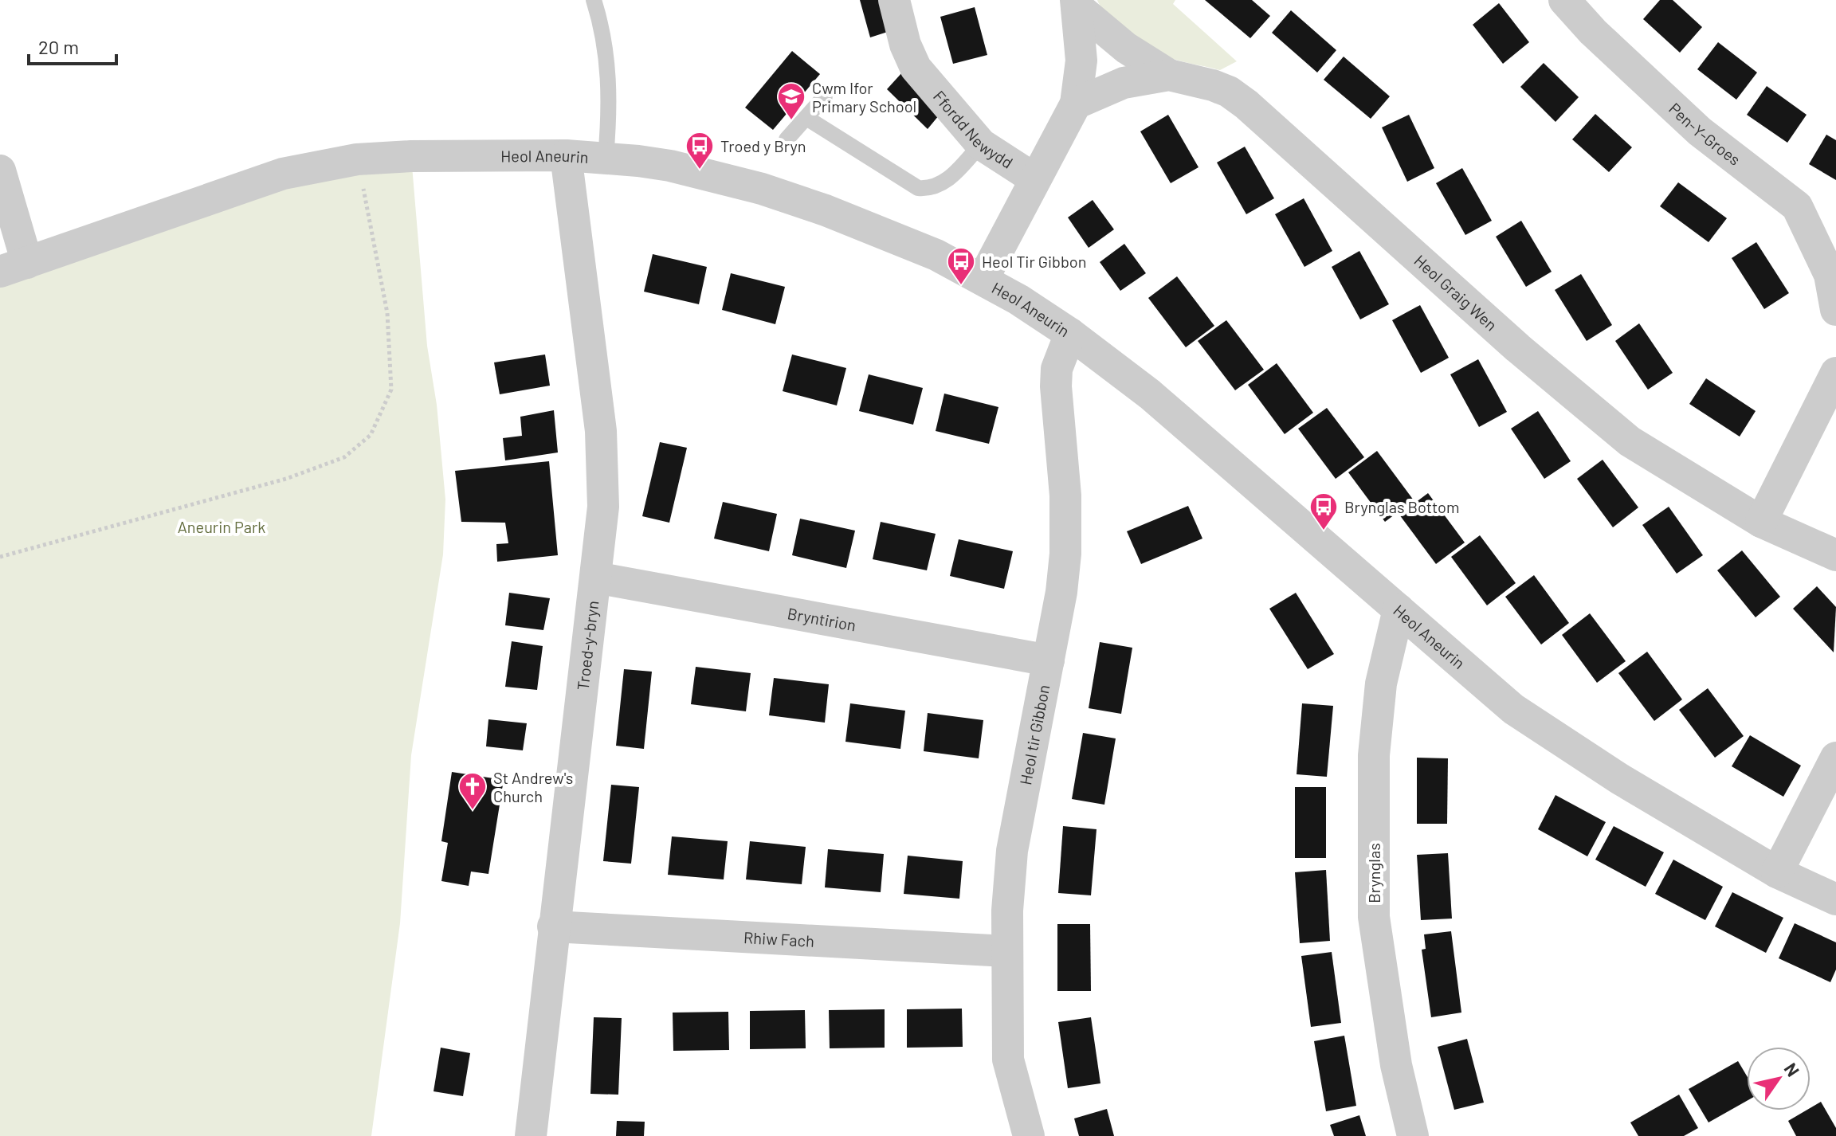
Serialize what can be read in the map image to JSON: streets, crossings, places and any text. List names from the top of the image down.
{
  "streets": {
    "street": [
      "Ffordd Newydd",
      "Pen-Y-Groes",
      "Heol Aneurin",
      "Heol Graig Wen",
      "Bryntirion",
      "Troed-y-bryn",
      "Heol tir Gibbon",
      "Brynglas",
      "Rhiw Fach"
    ]
  },
  "crossings": [
    ["Heol Aneurin", "Troed-y-bryn"],
    ["Heol Aneurin", "Heol tir Gibbon"],
    ["Heol Aneurin", "Brynglas"],
    ["Bryntirion", "Troed-y-bryn"],
    ["Bryntirion", "Heol tir Gibbon"],
    ["Troed-y-bryn", "Rhiw Fach"],
    ["Heol tir Gibbon", "Rhiw Fach"]
  ],
  "parks": ["Aneurin Park"],
  "places": {
    "school or university": ["Cwm Ifor Primary School"],
    "bus stop": ["Troed y Bryn", "Heol Tir Gibbon", "Brynglas Bottom"],
    "church": ["St Andrew's Church"]
  },
  "scale_bar": "20 m",
  "north": "top right"
}
